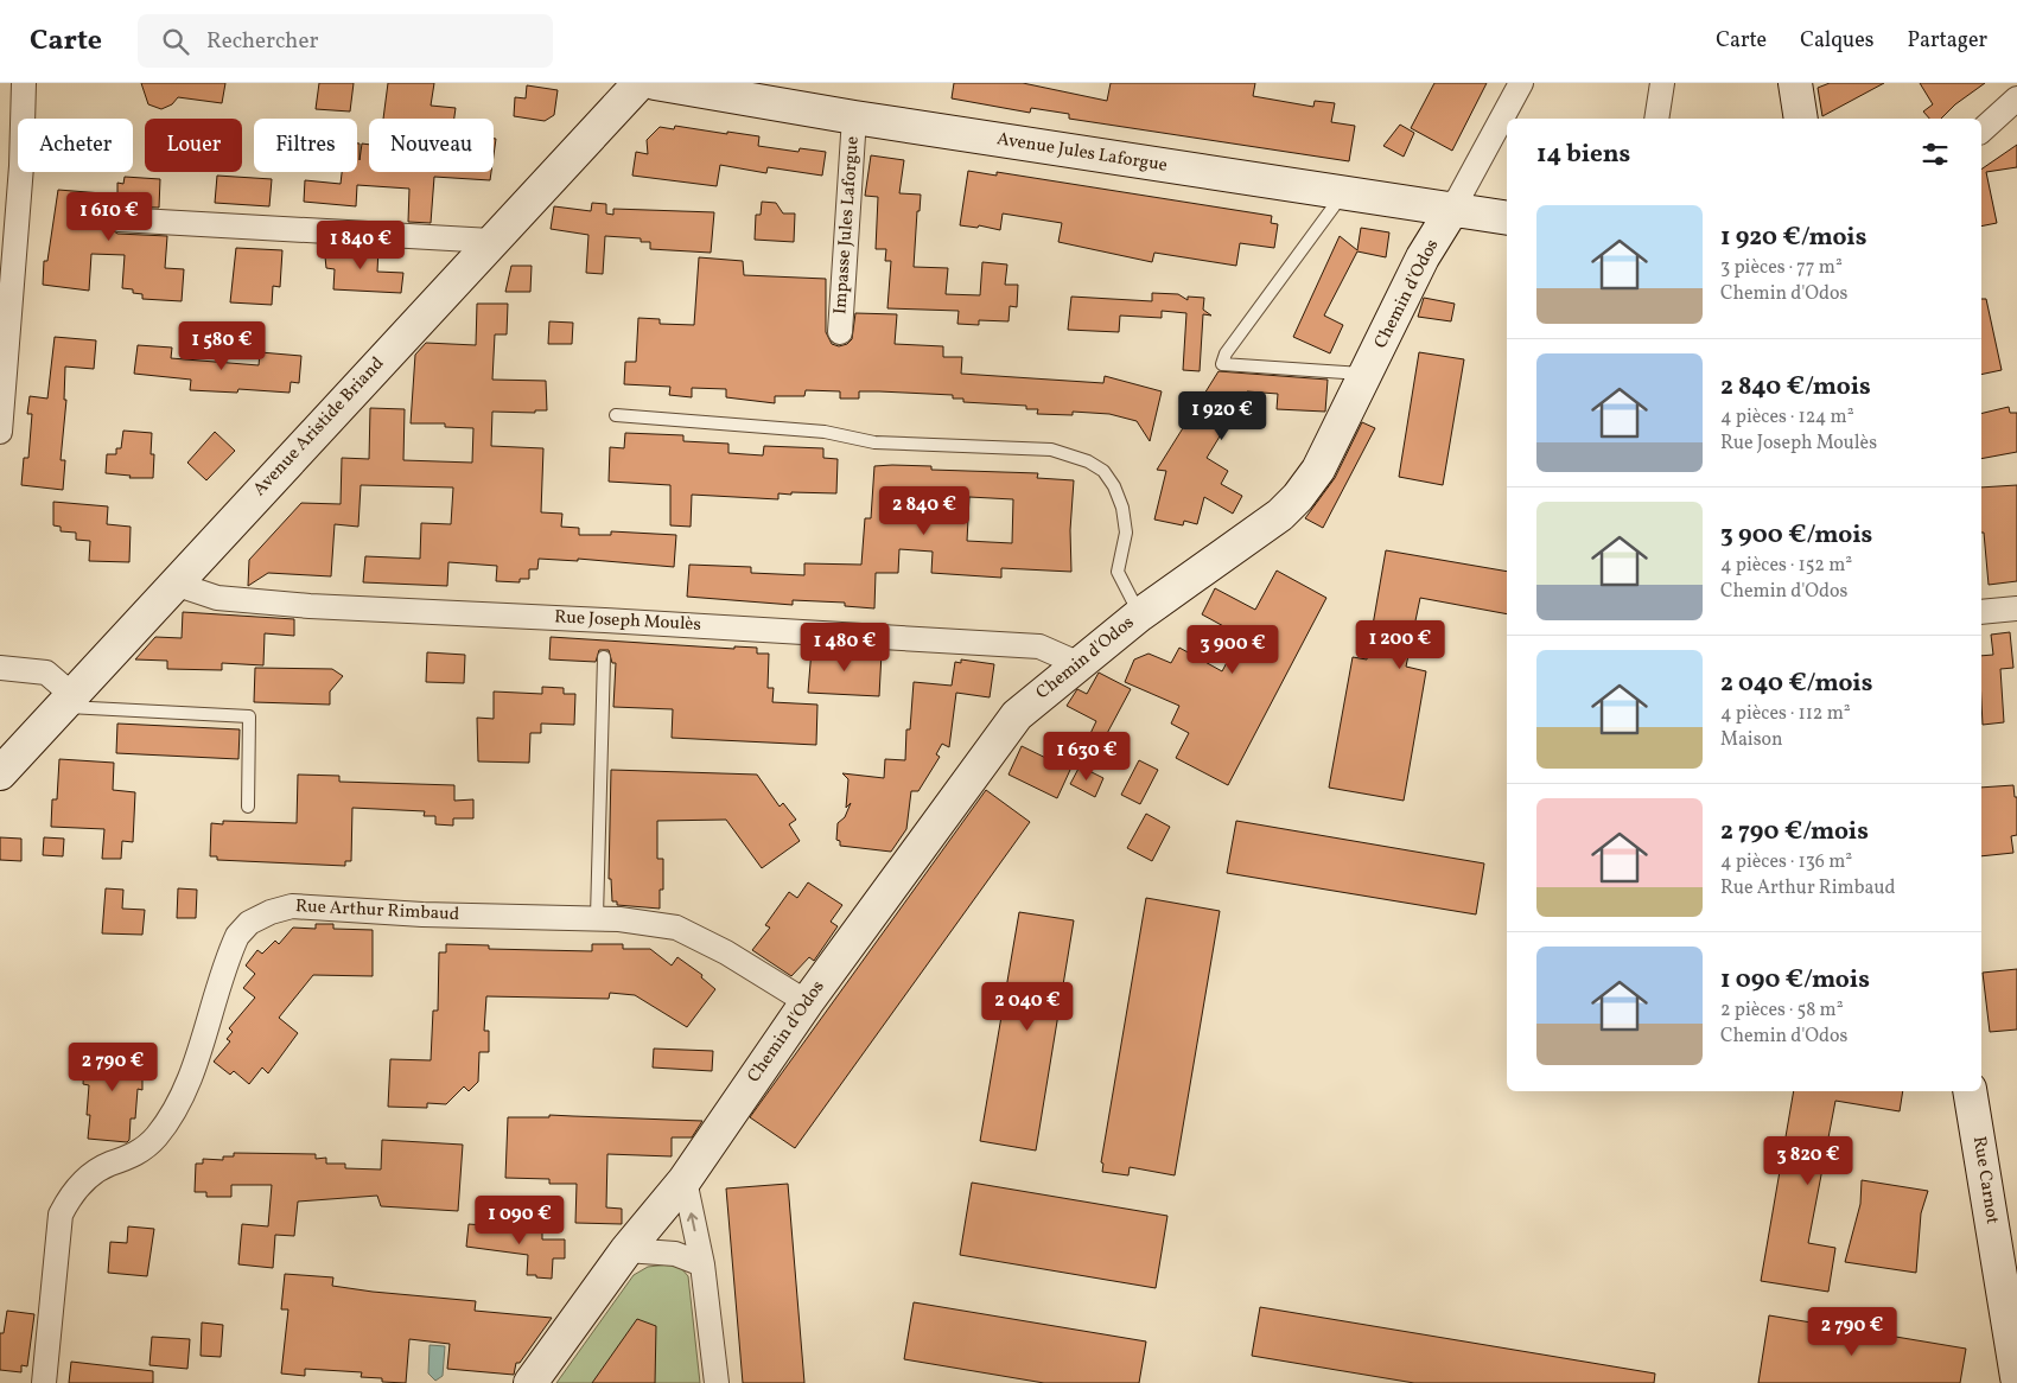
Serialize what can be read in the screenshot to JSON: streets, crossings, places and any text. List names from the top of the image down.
{
  "streets": {
    "street": [
      "Avenue Jules Laforgue",
      "Impasse Jules Laforgue",
      "Chemin d'Odos",
      "Avenue Aristide Briand",
      "Rue Joseph Moulès",
      "Rue Arthur Rimbaud",
      "Rue Carnot"
    ]
  },
  "crossings": [
    ["Avenue Jules Laforgue", "Impasse Jules Laforgue"],
    ["Avenue Jules Laforgue", "Chemin d'Odos"],
    ["Chemin d'Odos", "Rue Joseph Moulès"],
    ["Chemin d'Odos", "Rue Arthur Rimbaud"],
    ["Avenue Aristide Briand", "Rue Joseph Moulès"]
  ],
  "page": {
    "header": "Carte",
    "search": "Rechercher",
    "nav": ["Carte", "Calques", "Partager"],
    "chip": [
      "Acheter",
      "Louer",
      "Filtres",
      "Nouveau"
    ],
    "heading": "14 biens",
    "list": [
      {
        "name": "1 920 €/mois",
        "note": "3 pièces · 77 m² · Chemin d'Odos"
      },
      {
        "name": "2 840 €/mois",
        "note": "4 pièces · 124 m² · Rue Joseph Moulès"
      },
      {
        "name": "3 900 €/mois",
        "note": "4 pièces · 152 m² · Chemin d'Odos"
      },
      {
        "name": "2 040 €/mois",
        "note": "4 pièces · 112 m² · Maison"
      },
      {
        "name": "2 790 €/mois",
        "note": "4 pièces · 136 m² · Rue Arthur Rimbaud"
      },
      {
        "name": "1 090 €/mois",
        "note": "2 pièces · 58 m² · Chemin d'Odos"
      }
    ],
    "price": [
      "1 610 €",
      "1 840 €",
      "1 580 €",
      "1 920 €",
      "2 840 €",
      "1 200 €",
      "1 480 €",
      "3 900 €",
      "1 630 €",
      "2 040 €",
      "2 790 €",
      "3 820 €",
      "1 090 €",
      "2 790 €"
    ]
  }
}
